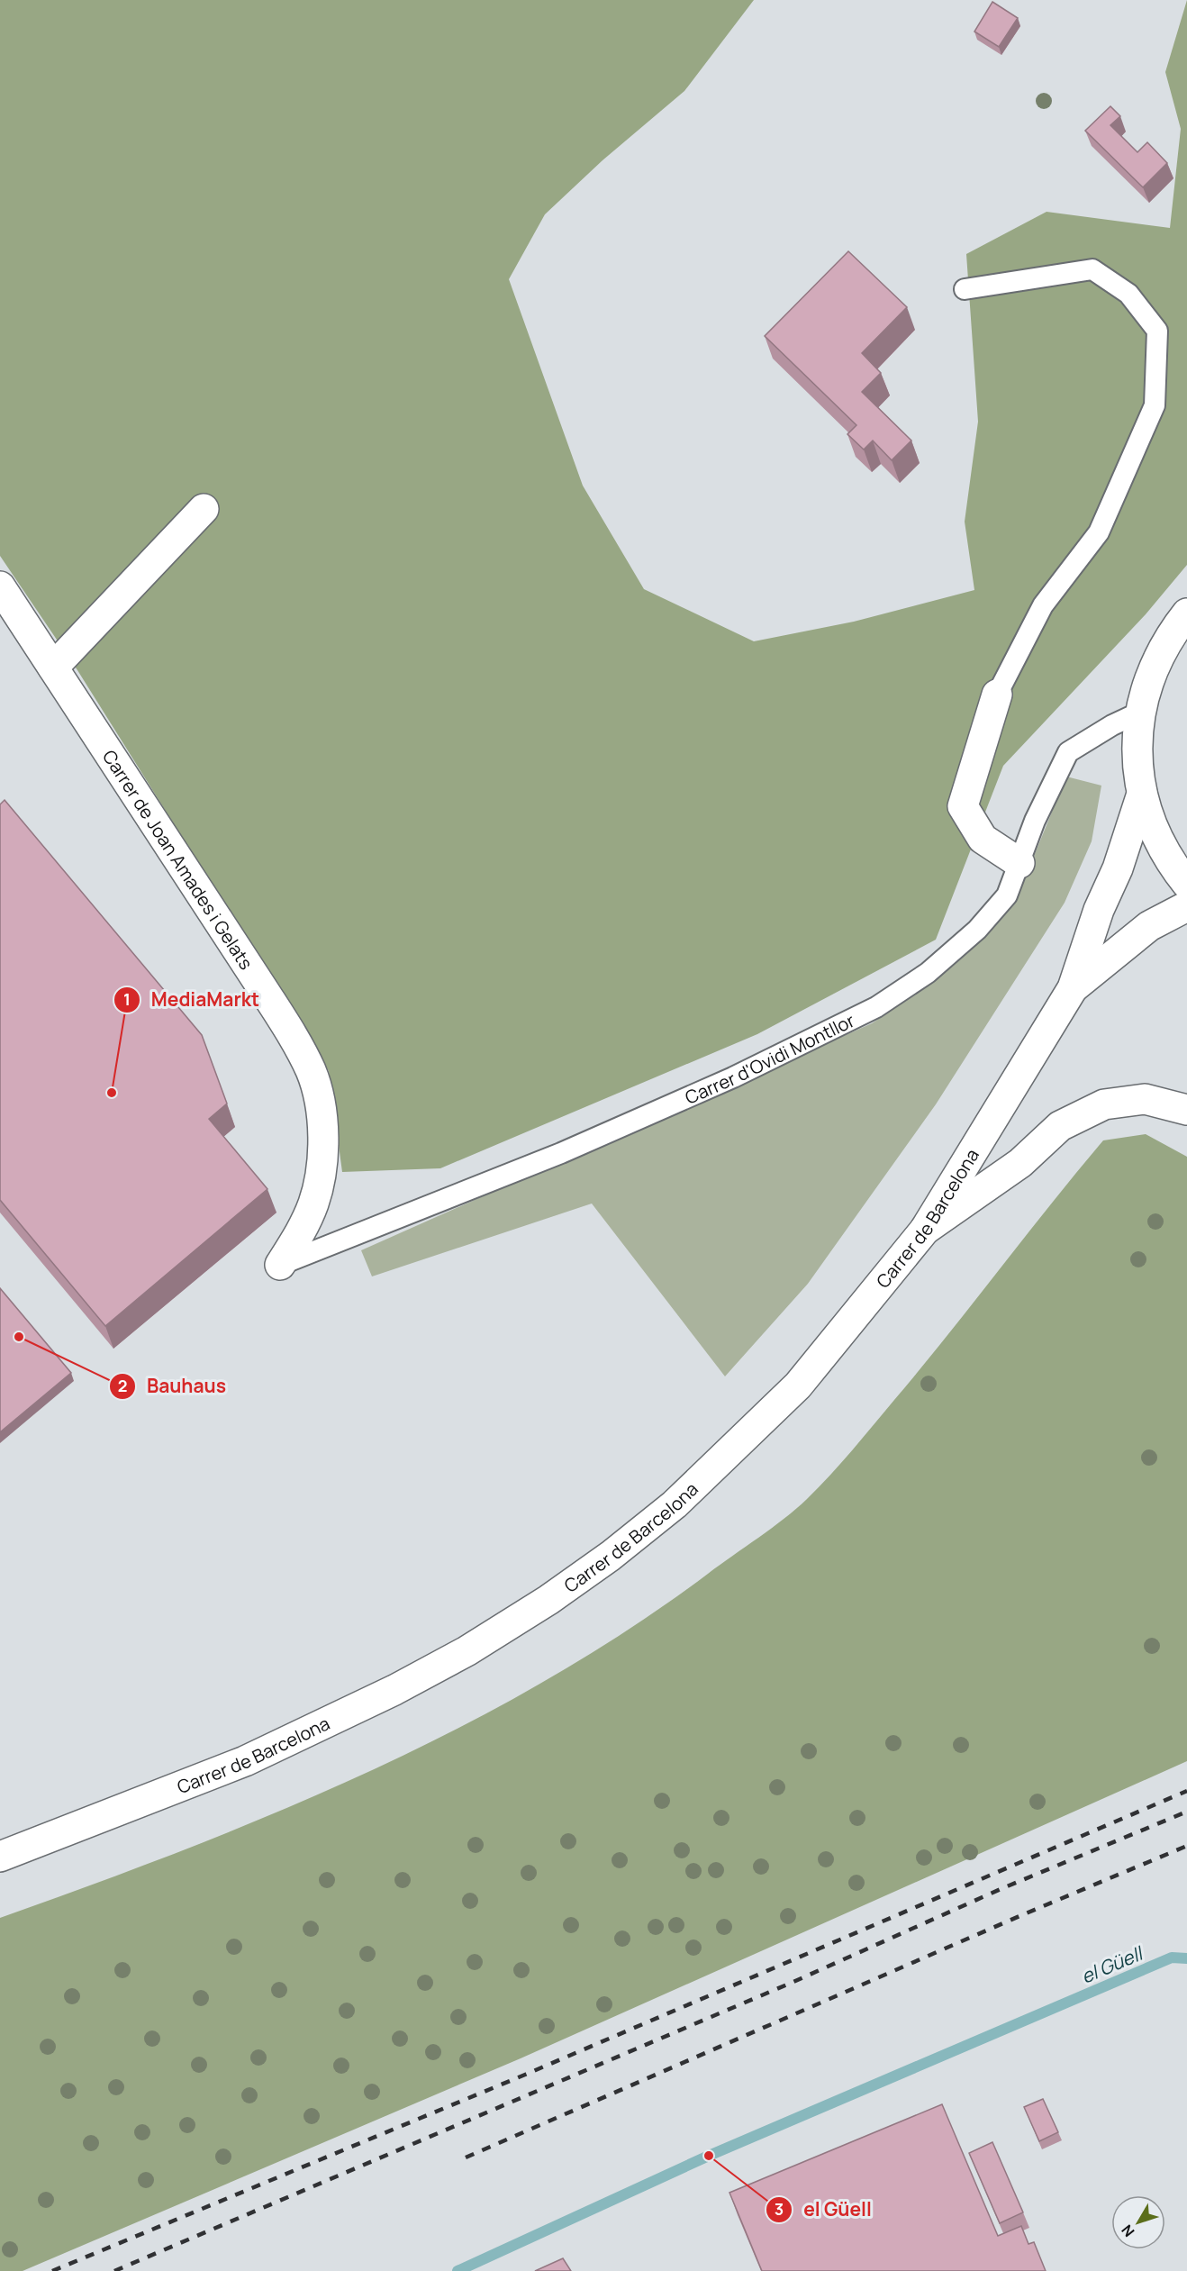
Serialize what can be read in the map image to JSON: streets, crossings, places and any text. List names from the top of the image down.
{
  "streets": {
    "main road": ["Carrer de Joan Amades i Gelats", "Carrer de Barcelona"],
    "lane": ["Carrer d'Ovidi Montllor"]
  },
  "crossings": [
    ["Carrer de Joan Amades i Gelats", "Carrer d'Ovidi Montllor"]
  ],
  "water": ["el Güell"],
  "places": ["MediaMarkt", "Bauhaus", "el Güell"],
  "north": "bottom left"
}
